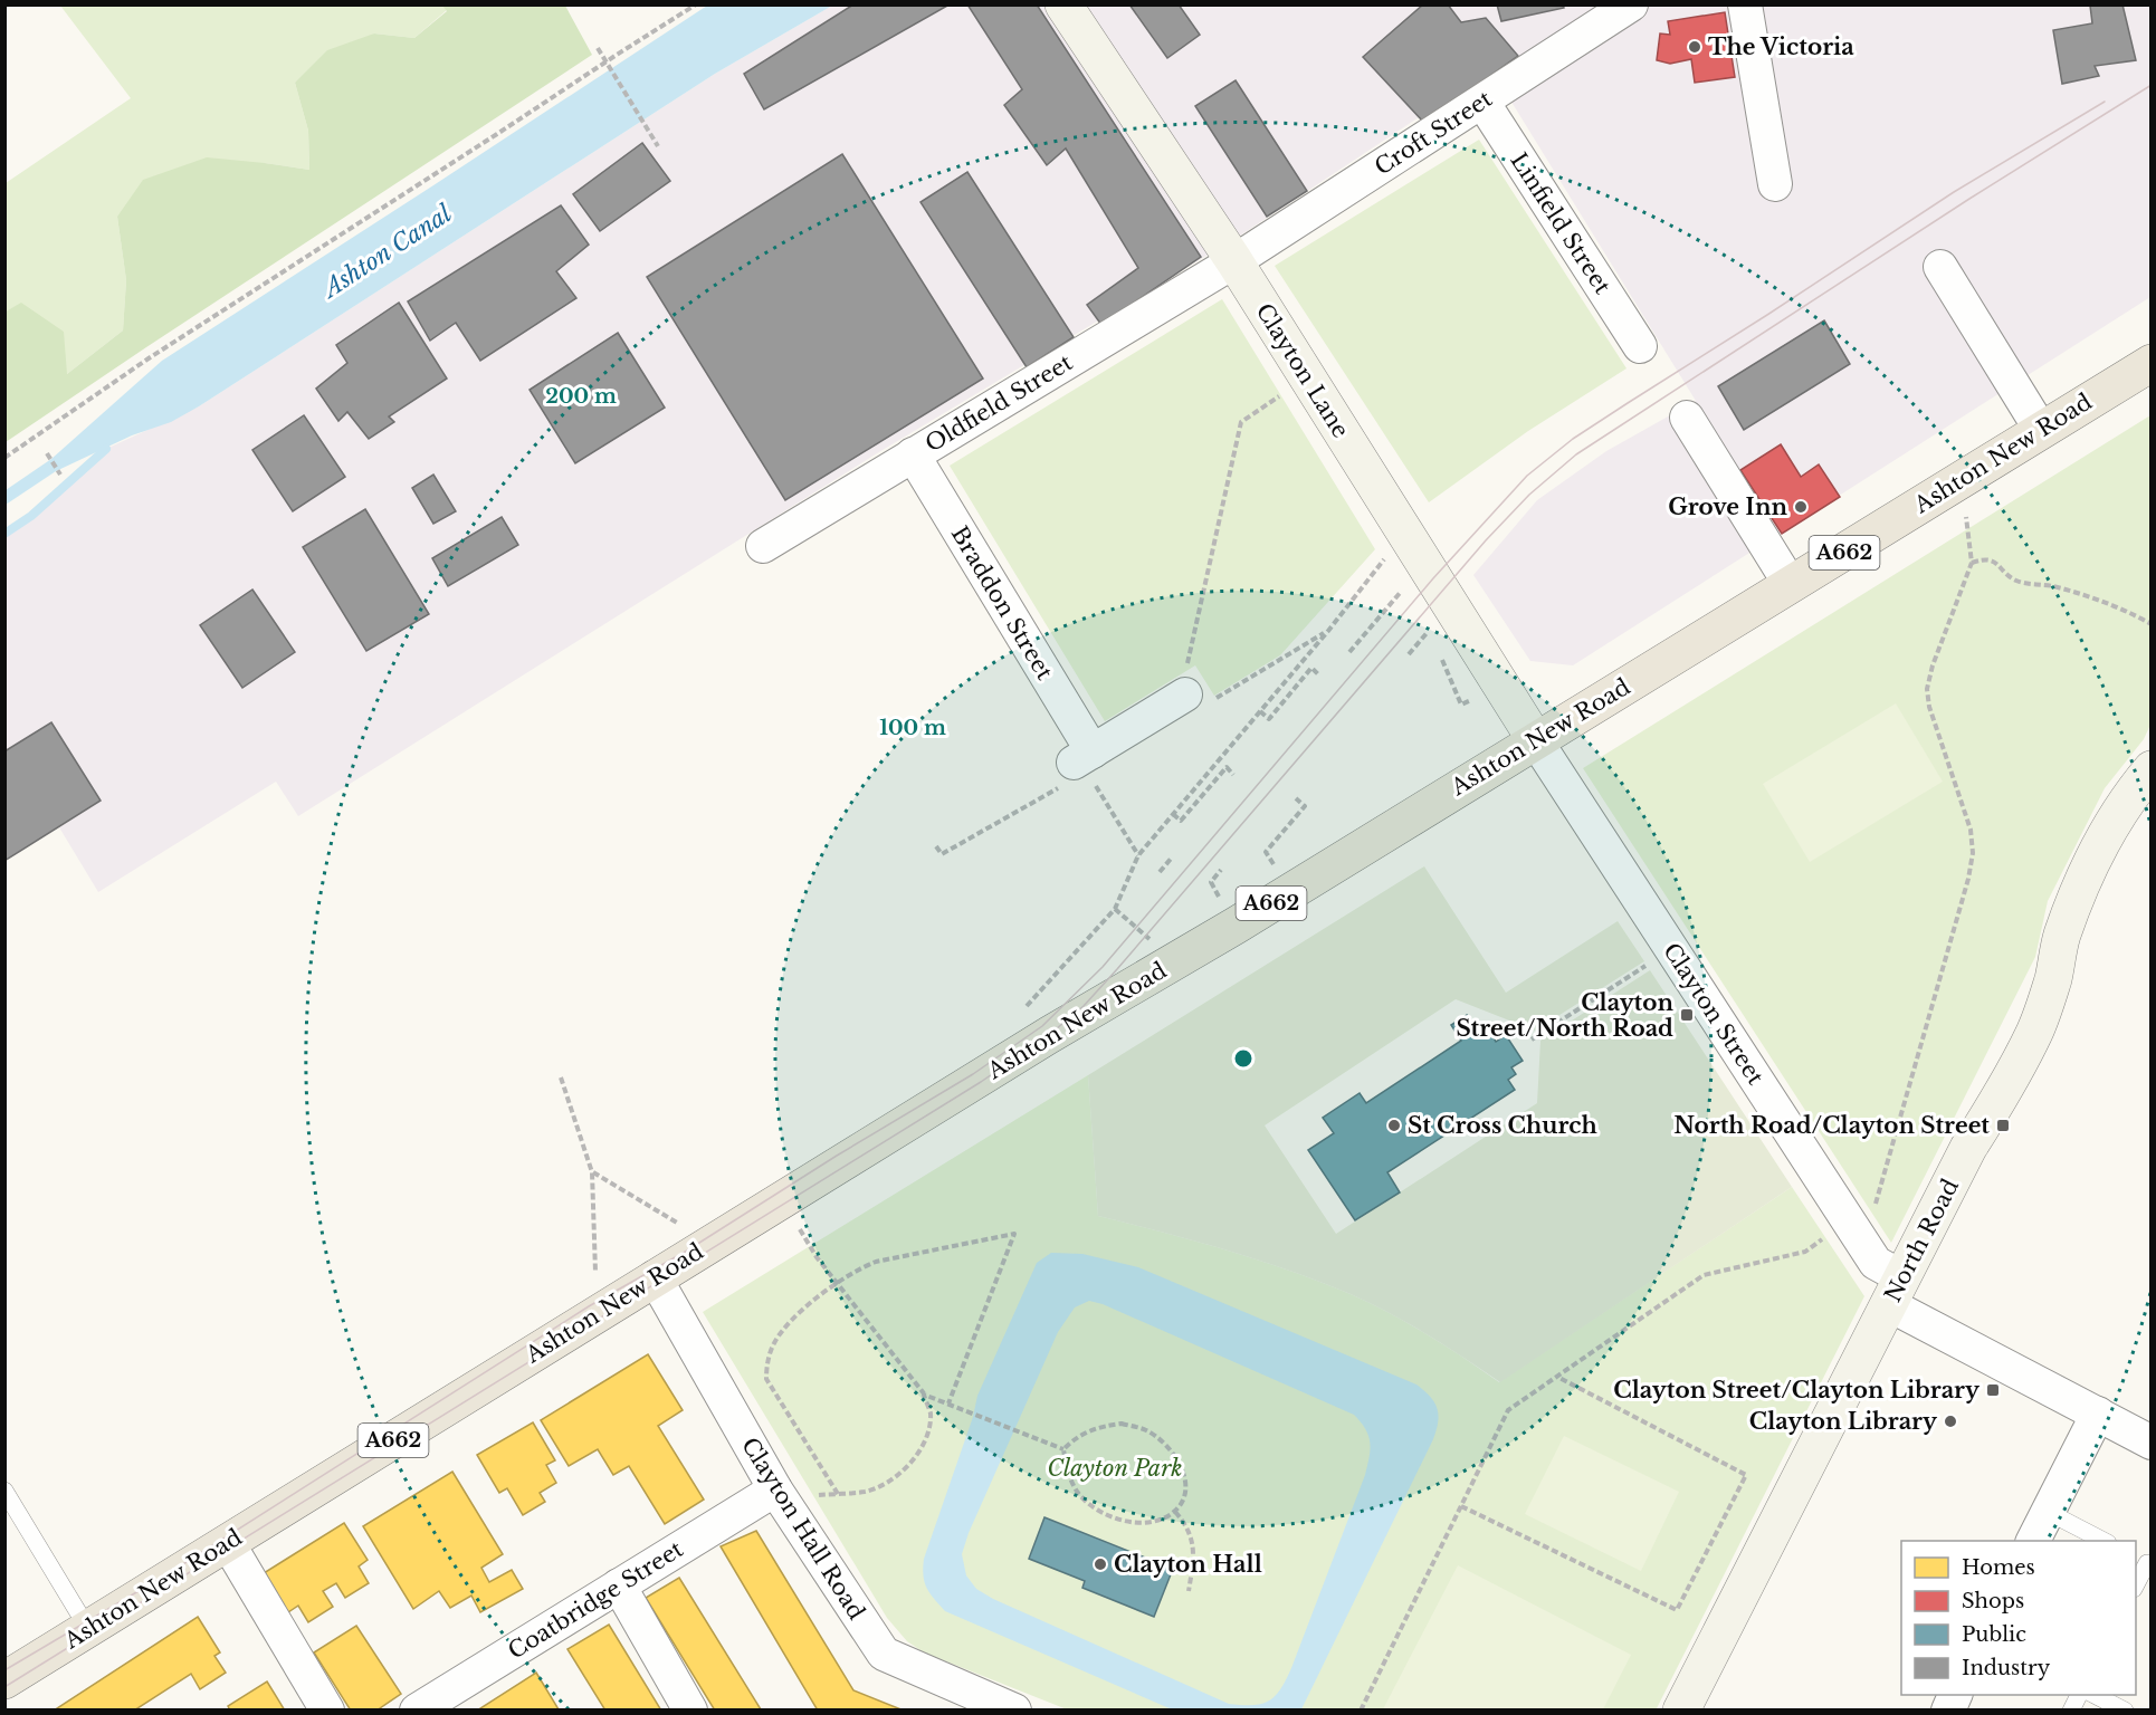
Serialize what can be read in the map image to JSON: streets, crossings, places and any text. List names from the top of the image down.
{
  "streets": {
    "main road": ["Ashton New Road", "A662"],
    "street": [
      "Croft Street",
      "Linfield Street",
      "Clayton Lane",
      "Oldfield Street",
      "Braddon Street",
      "Clayton Street",
      "North Road",
      "Clayton Hall Road",
      "Coatbridge Street"
    ]
  },
  "crossings": [
    ["Croft Street", "Linfield Street"],
    ["Croft Street", "Clayton Lane"],
    ["Croft Street", "Oldfield Street"],
    ["Clayton Lane", "Oldfield Street"],
    ["Clayton Lane", "Ashton New Road"],
    ["Clayton Lane", "Clayton Street"],
    ["Oldfield Street", "Braddon Street"],
    ["Ashton New Road", "Clayton Street"],
    ["Ashton New Road", "Clayton Hall Road"],
    ["Clayton Street", "North Road"],
    ["Clayton Hall Road", "Coatbridge Street"]
  ],
  "water": ["Ashton Canal"],
  "parks": ["Clayton Park"],
  "places": {
    "other": [
      "The Victoria",
      "Grove Inn",
      "St Cross Church",
      "Clayton Library",
      "Clayton Hall"
    ],
    "transit": ["Clayton Street/North Road", "North Road/Clayton Street", "Clayton Street/Clayton Library"]
  },
  "legend": [
    "Homes",
    "Shops",
    "Public",
    "Industry"
  ],
  "rings": ["200 m", "100 m"]
}
